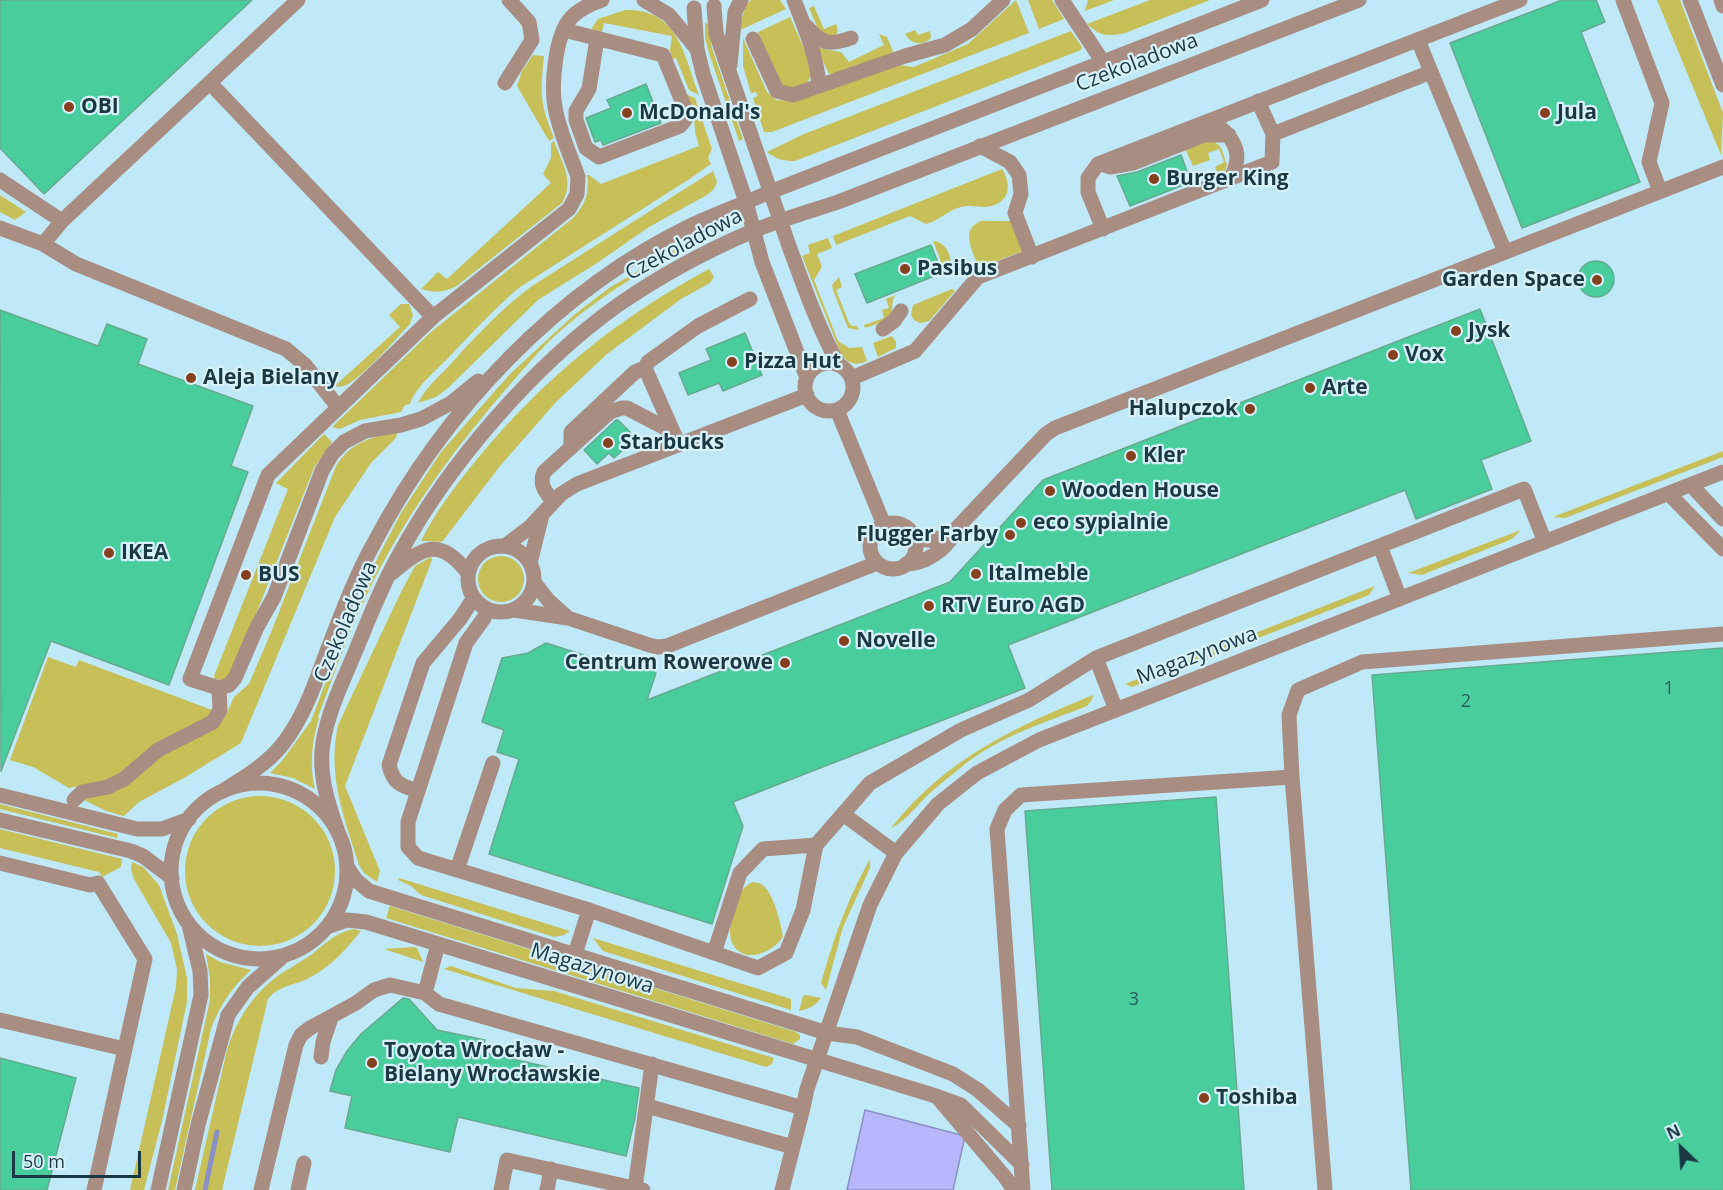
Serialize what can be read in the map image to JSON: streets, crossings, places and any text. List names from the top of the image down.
{
  "streets": {
    "street": ["Czekoladowa", "Magazynowa"]
  },
  "crossings": [
    ["Czekoladowa", "Magazynowa"]
  ],
  "places": [
    "OBI",
    "McDonald's",
    "Jula",
    "Burger King",
    "Pasibus",
    "Garden Space",
    "Jysk",
    "Vox",
    "Pizza Hut",
    "Aleja Bielany",
    "Arte",
    "Halupczok",
    "Starbucks",
    "Kler",
    "Wooden House",
    "eco sypialnie",
    "Flugger Farby",
    "IKEA",
    "Italmeble",
    "BUS",
    "RTV Euro AGD",
    "Novelle",
    "Centrum Rowerowe",
    "Toyota Wrocław - Bielany Wrocławskie",
    "Toshiba"
  ],
  "house_numbers": ["1", "2", "3"],
  "scale_bar": "50 m",
  "north": "top left"
}
